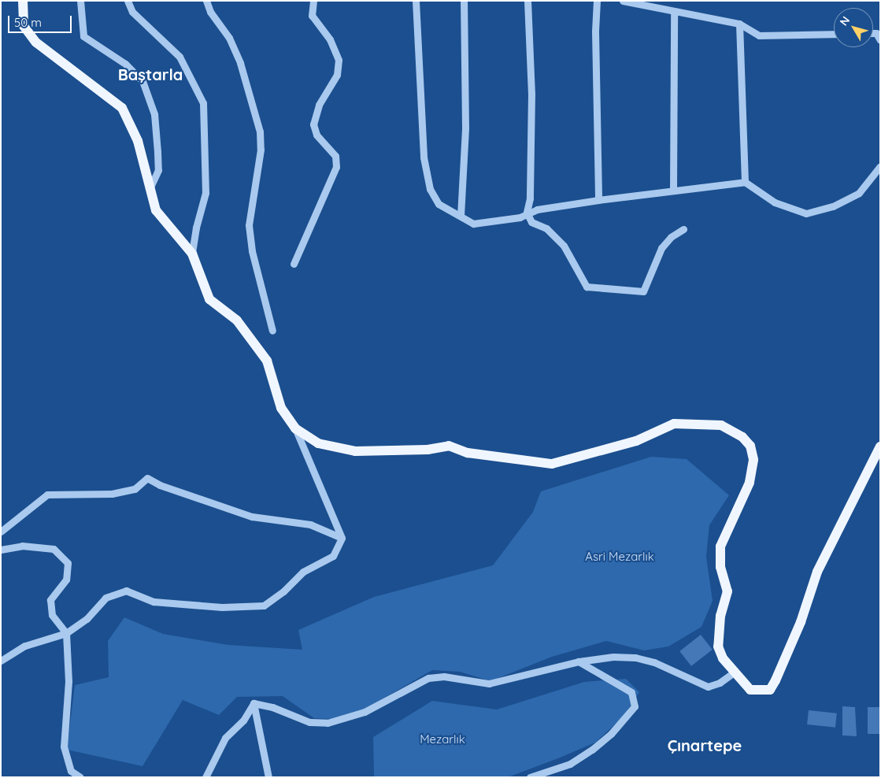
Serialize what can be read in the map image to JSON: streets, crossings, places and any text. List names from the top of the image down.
{
  "districts": ["Baştarla", "Çınartepe"],
  "parks": ["Asri Mezarlık", "Mezarlık"],
  "scale_bar": "50 m",
  "north": "top left"
}
